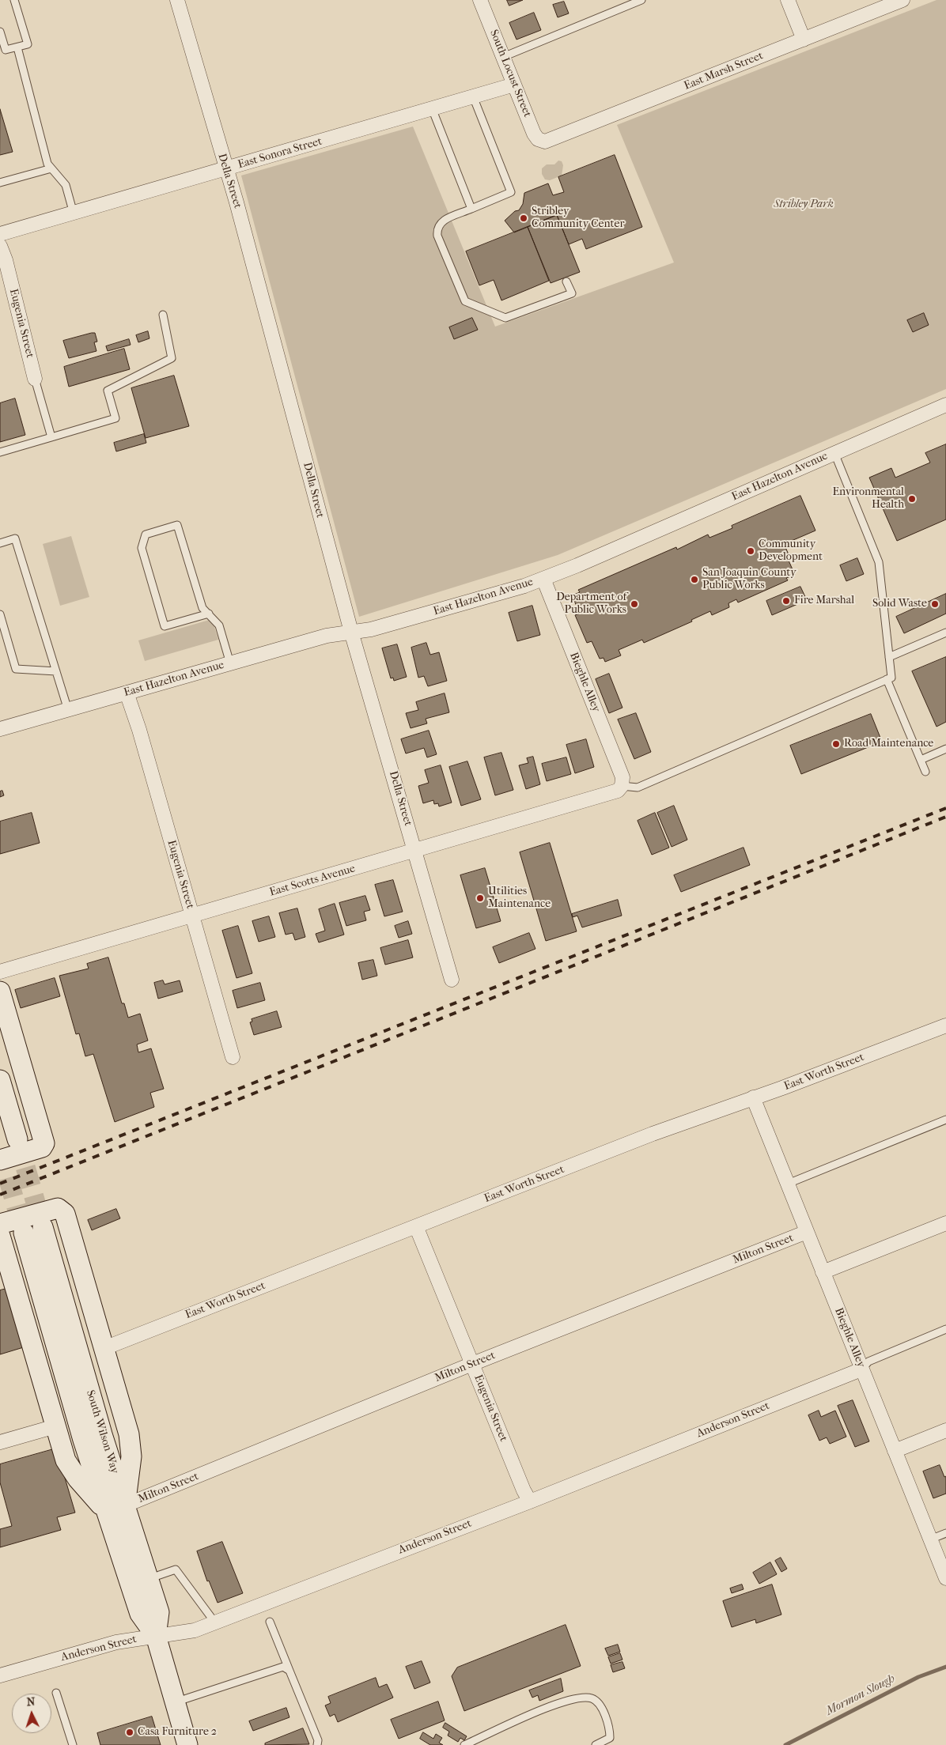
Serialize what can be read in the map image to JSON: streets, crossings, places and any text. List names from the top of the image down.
{
  "streets": {
    "main road": ["South Wilson Way"],
    "street": [
      "East Marsh Street",
      "South Locust Street",
      "East Sonora Street",
      "Della Street",
      "Eugenia Street",
      "East Hazelton Avenue",
      "Bieghle Alley",
      "East Scotts Avenue",
      "East Worth Street",
      "Milton Street",
      "Anderson Street"
    ]
  },
  "crossings": [
    ["East Marsh Street", "South Locust Street"],
    ["South Locust Street", "East Sonora Street"],
    ["East Sonora Street", "Della Street"],
    ["Della Street", "East Hazelton Avenue"],
    ["Della Street", "East Scotts Avenue"],
    ["Eugenia Street", "East Hazelton Avenue"],
    ["Eugenia Street", "East Scotts Avenue"],
    ["Eugenia Street", "East Worth Street"],
    ["Eugenia Street", "Milton Street"],
    ["Eugenia Street", "Anderson Street"],
    ["East Hazelton Avenue", "Bieghle Alley"],
    ["Bieghle Alley", "East Scotts Avenue"],
    ["Bieghle Alley", "East Worth Street"],
    ["Bieghle Alley", "Milton Street"],
    ["Bieghle Alley", "Anderson Street"],
    ["Milton Street", "South Wilson Way"],
    ["Anderson Street", "South Wilson Way"]
  ],
  "water": ["Mormon Slough"],
  "parks": ["Stribley Park"],
  "places": [
    "Stribley Community Center",
    "Environmental Health",
    "Community Development",
    "San Joaquin County Public Works",
    "Fire Marshal",
    "Department of Public Works",
    "Solid Waste",
    "Road Maintenance",
    "Utilities Maintenance",
    "Casa Furniture 2"
  ],
  "north": "top"
}
